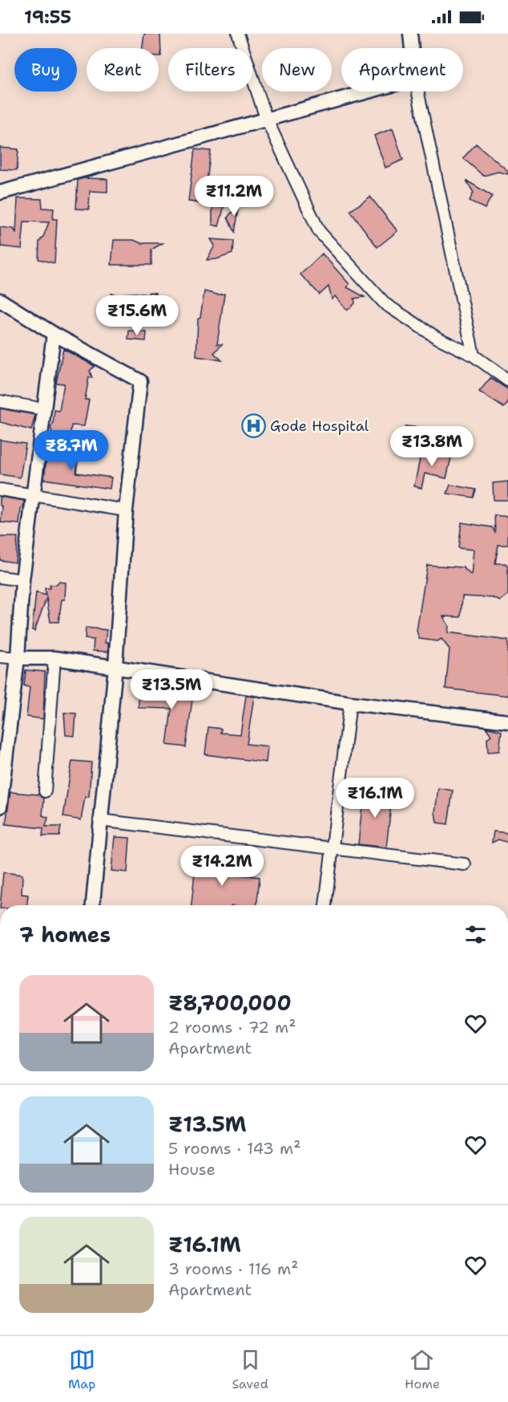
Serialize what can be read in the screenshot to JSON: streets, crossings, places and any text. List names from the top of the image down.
{
  "places": {
    "hospital": ["Gode Hospital"]
  },
  "page": {
    "status": "19:55",
    "chip": [
      "Buy",
      "Rent",
      "Filters",
      "New",
      "Apartment"
    ],
    "price": [
      "₹11.2M",
      "₹15.6M",
      "₹13.8M",
      "₹8.7M",
      "₹13.5M",
      "₹16.1M",
      "₹14.2M"
    ],
    "heading": "7 homes",
    "list": [
      {
        "name": "₹8,700,000",
        "note": "2 rooms · 72 m² · Apartment"
      },
      {
        "name": "₹13.5M",
        "note": "5 rooms · 143 m² · House"
      },
      {
        "name": "₹16.1M",
        "note": "3 rooms · 116 m² · Apartment"
      }
    ],
    "tabs": ["Map", "Saved", "Home"]
  }
}
